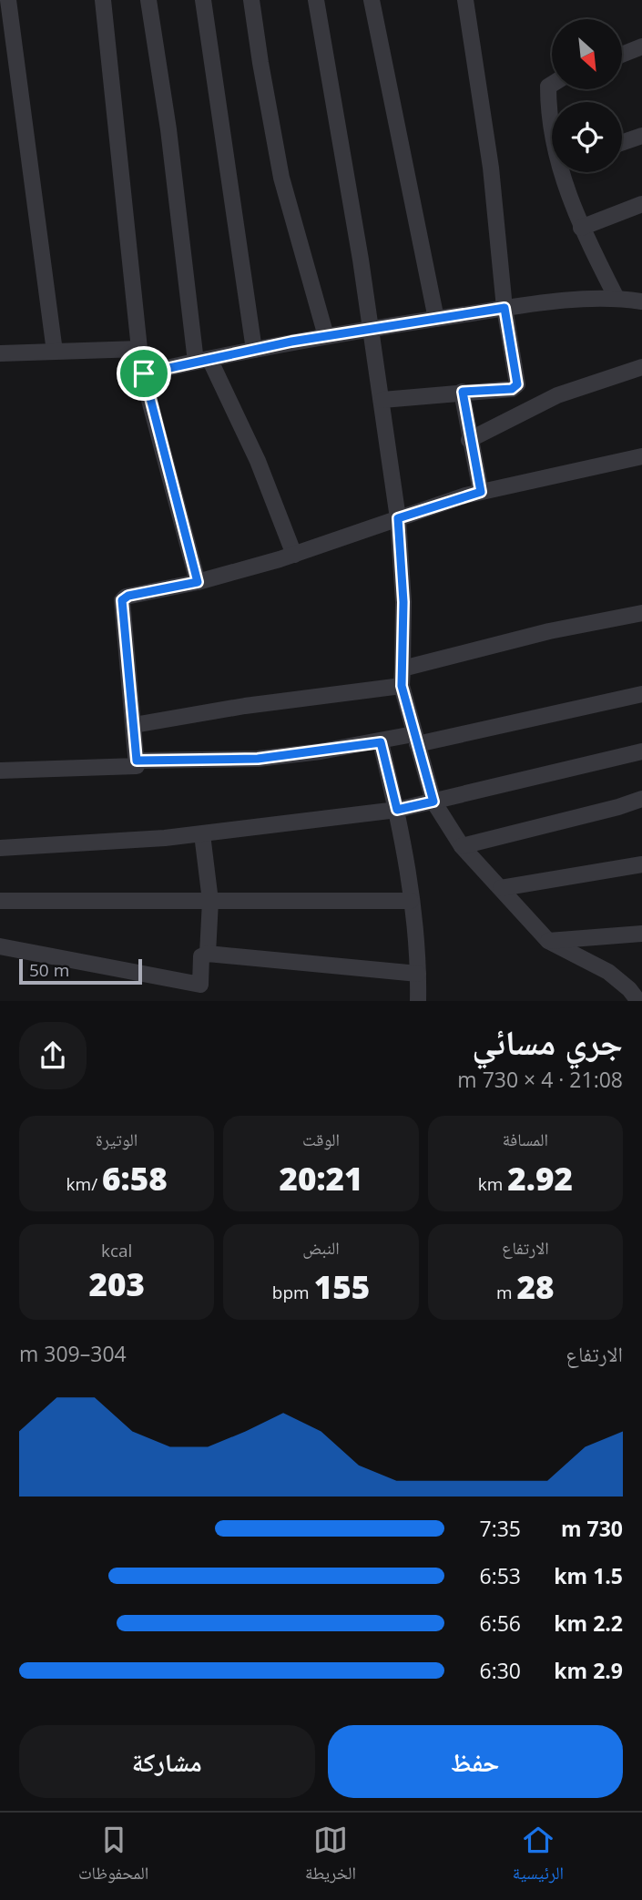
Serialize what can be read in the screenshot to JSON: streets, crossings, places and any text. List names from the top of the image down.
{
  "scale_bar": "50 m",
  "north": "bottom right",
  "page": {
    "scale": "50 m",
    "heading": ["جري مسائي", "21:08 · 4 × 730 m"],
    "stats": [
      ["المسافة", "2.92 km"],
      ["الوقت", "20:21"],
      ["الوتيرة", "6:58 /km"],
      ["الارتفاع", "28 m"],
      ["النبض", "155 bpm"],
      ["kcal", "203"]
    ],
    "chart": ["الارتفاع", "304–309 m"],
    "list": [
      {
        "name": "730 m",
        "note": "7:35"
      },
      {
        "name": "1.5 km",
        "note": "6:53"
      },
      {
        "name": "2.2 km",
        "note": "6:56"
      },
      {
        "name": "2.9 km",
        "note": "6:30"
      }
    ],
    "buttons": ["حفظ", "مشاركة"],
    "tabs": ["الرئيسية", "الخريطة", "المحفوظات"]
  }
}
